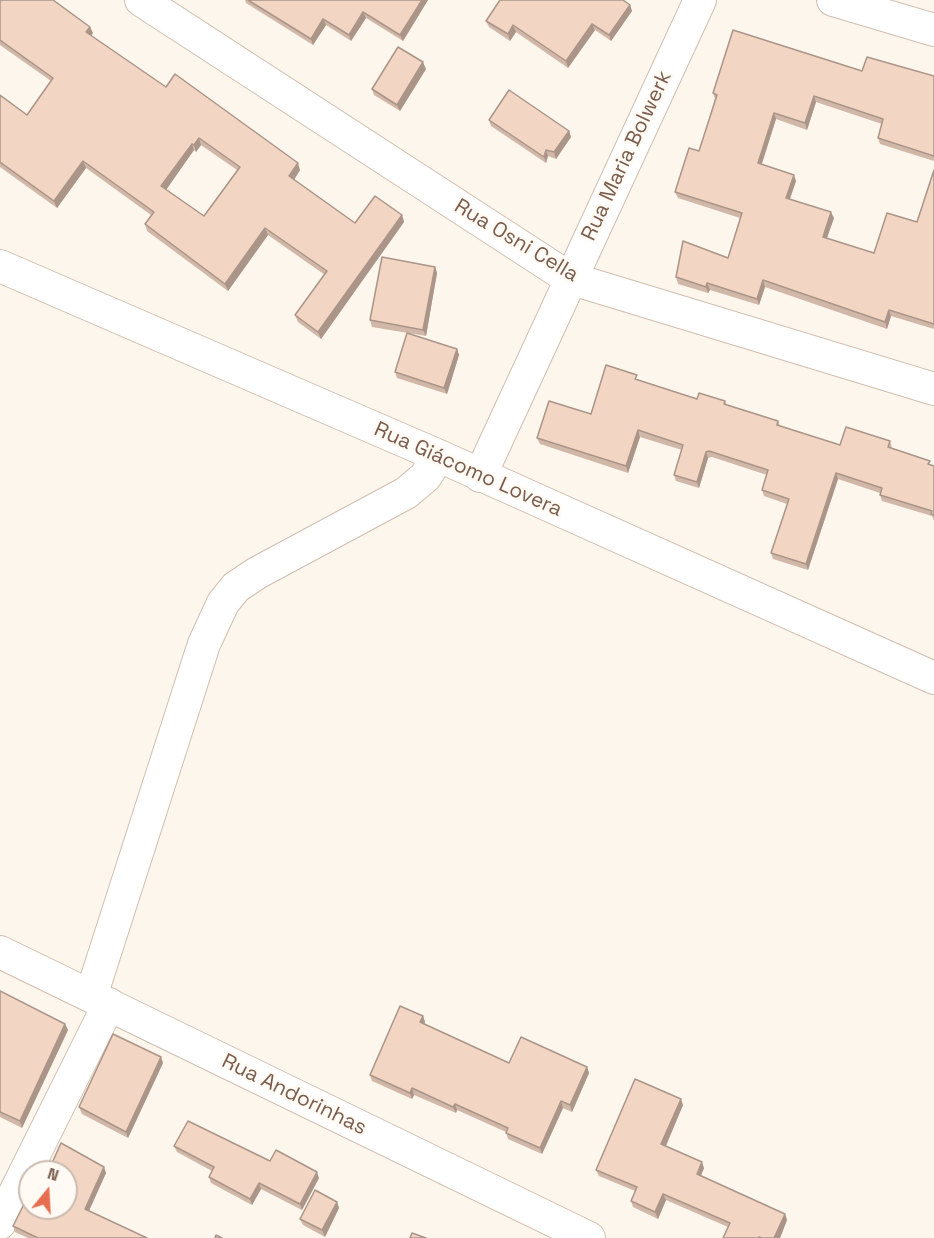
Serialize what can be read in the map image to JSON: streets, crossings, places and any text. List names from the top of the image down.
{
  "streets": {
    "street": [
      "Rua Maria Bolwerk",
      "Rua Osni Cella",
      "Rua Giácomo Lovera",
      "Rua Andorinhas"
    ]
  },
  "crossings": [
    ["Rua Maria Bolwerk", "Rua Osni Cella"],
    ["Rua Maria Bolwerk", "Rua Giácomo Lovera"]
  ],
  "north": "top"
}
